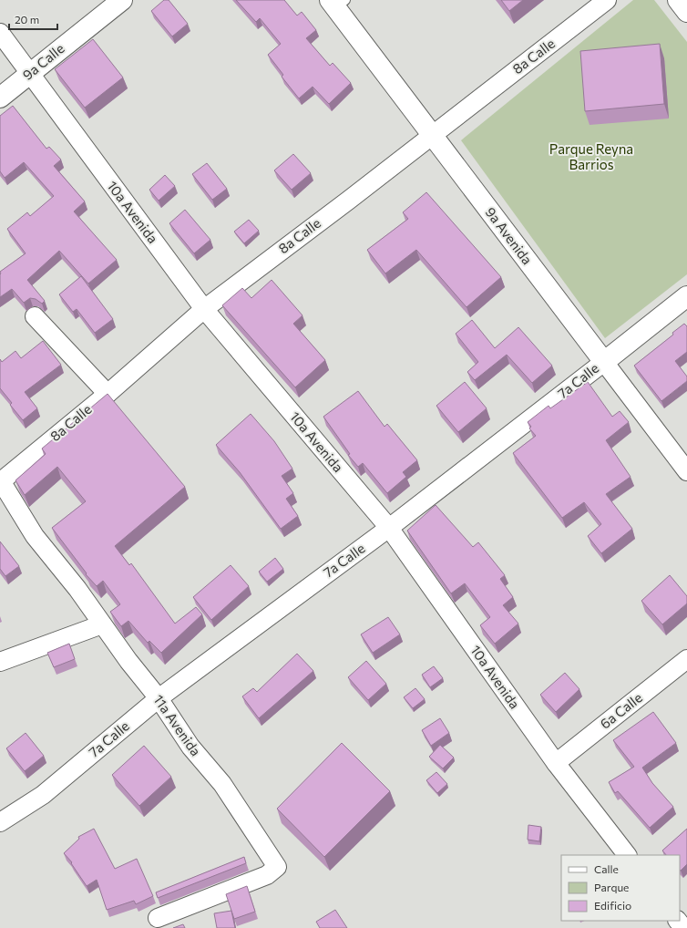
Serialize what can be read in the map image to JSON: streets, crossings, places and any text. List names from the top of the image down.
{
  "streets": {
    "street": [
      "8a Calle",
      "9a Calle",
      "10a Avenida",
      "9a Avenida",
      "7a Calle",
      "6a Calle",
      "11a Avenida"
    ]
  },
  "crossings": [
    ["8a Calle", "10a Avenida"],
    ["8a Calle", "9a Avenida"],
    ["8a Calle", "11a Avenida"],
    ["9a Calle", "10a Avenida"],
    ["10a Avenida", "7a Calle"],
    ["10a Avenida", "6a Calle"],
    ["9a Avenida", "7a Calle"],
    ["7a Calle", "11a Avenida"]
  ],
  "parks": ["Parque Reyna Barrios"],
  "legend": ["Calle", "Parque", "Edificio"],
  "scale_bar": "20 m"
}
